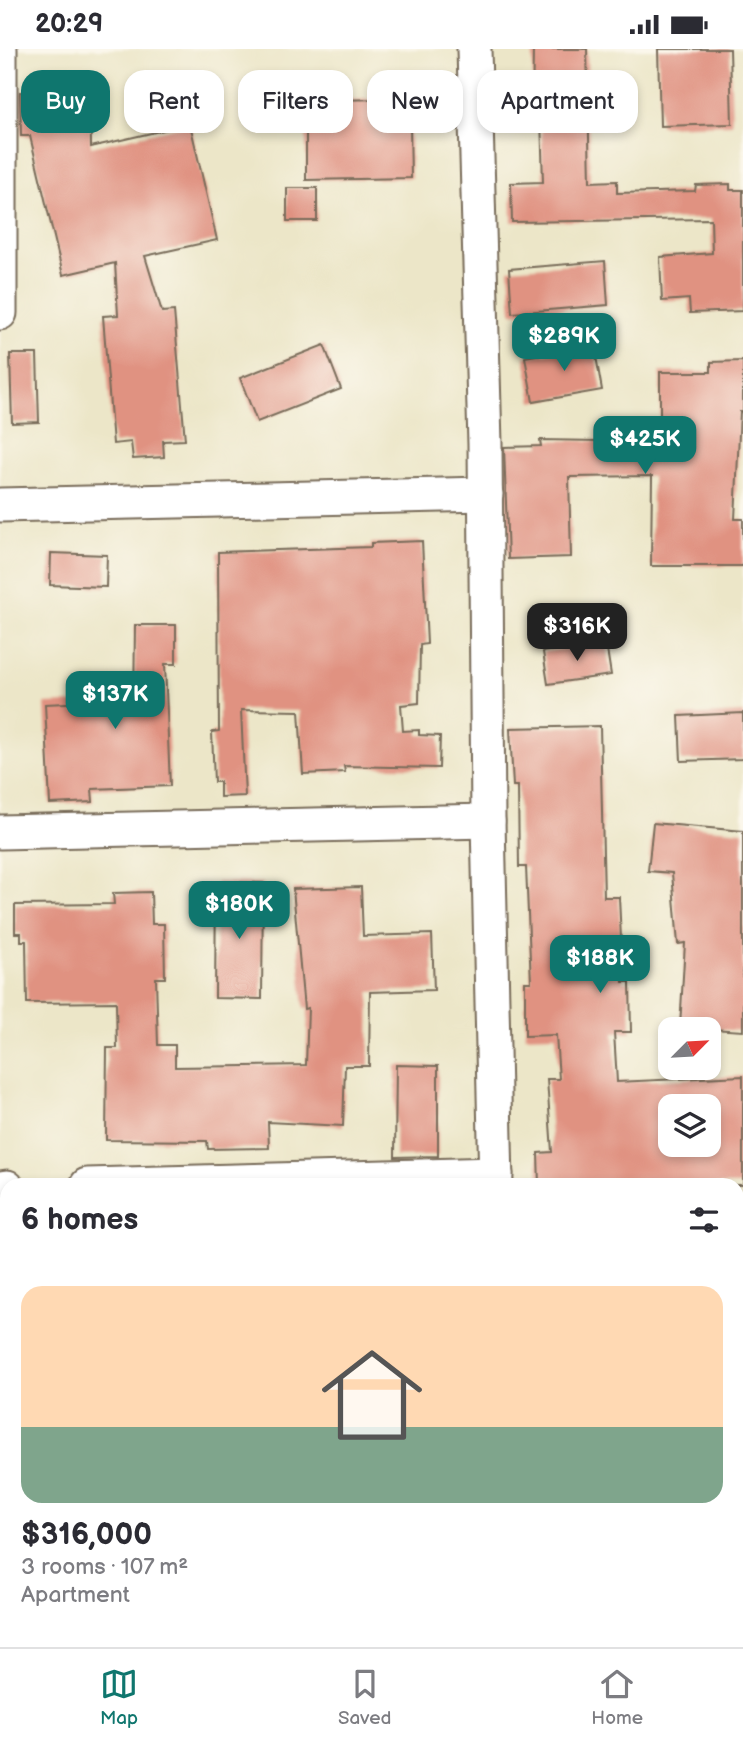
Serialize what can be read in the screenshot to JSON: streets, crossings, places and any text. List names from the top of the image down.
{
  "north": "top right",
  "page": {
    "status": "20:29",
    "chip": [
      "Buy",
      "Rent",
      "Filters",
      "New",
      "Apartment"
    ],
    "price": [
      "$289K",
      "$425K",
      "$316K",
      "$137K",
      "$180K",
      "$188K"
    ],
    "heading": "6 homes",
    "list": [
      {
        "name": "$316,000",
        "note": "3 rooms · 107 m² · Apartment"
      }
    ],
    "tabs": ["Map", "Saved", "Home"]
  }
}
